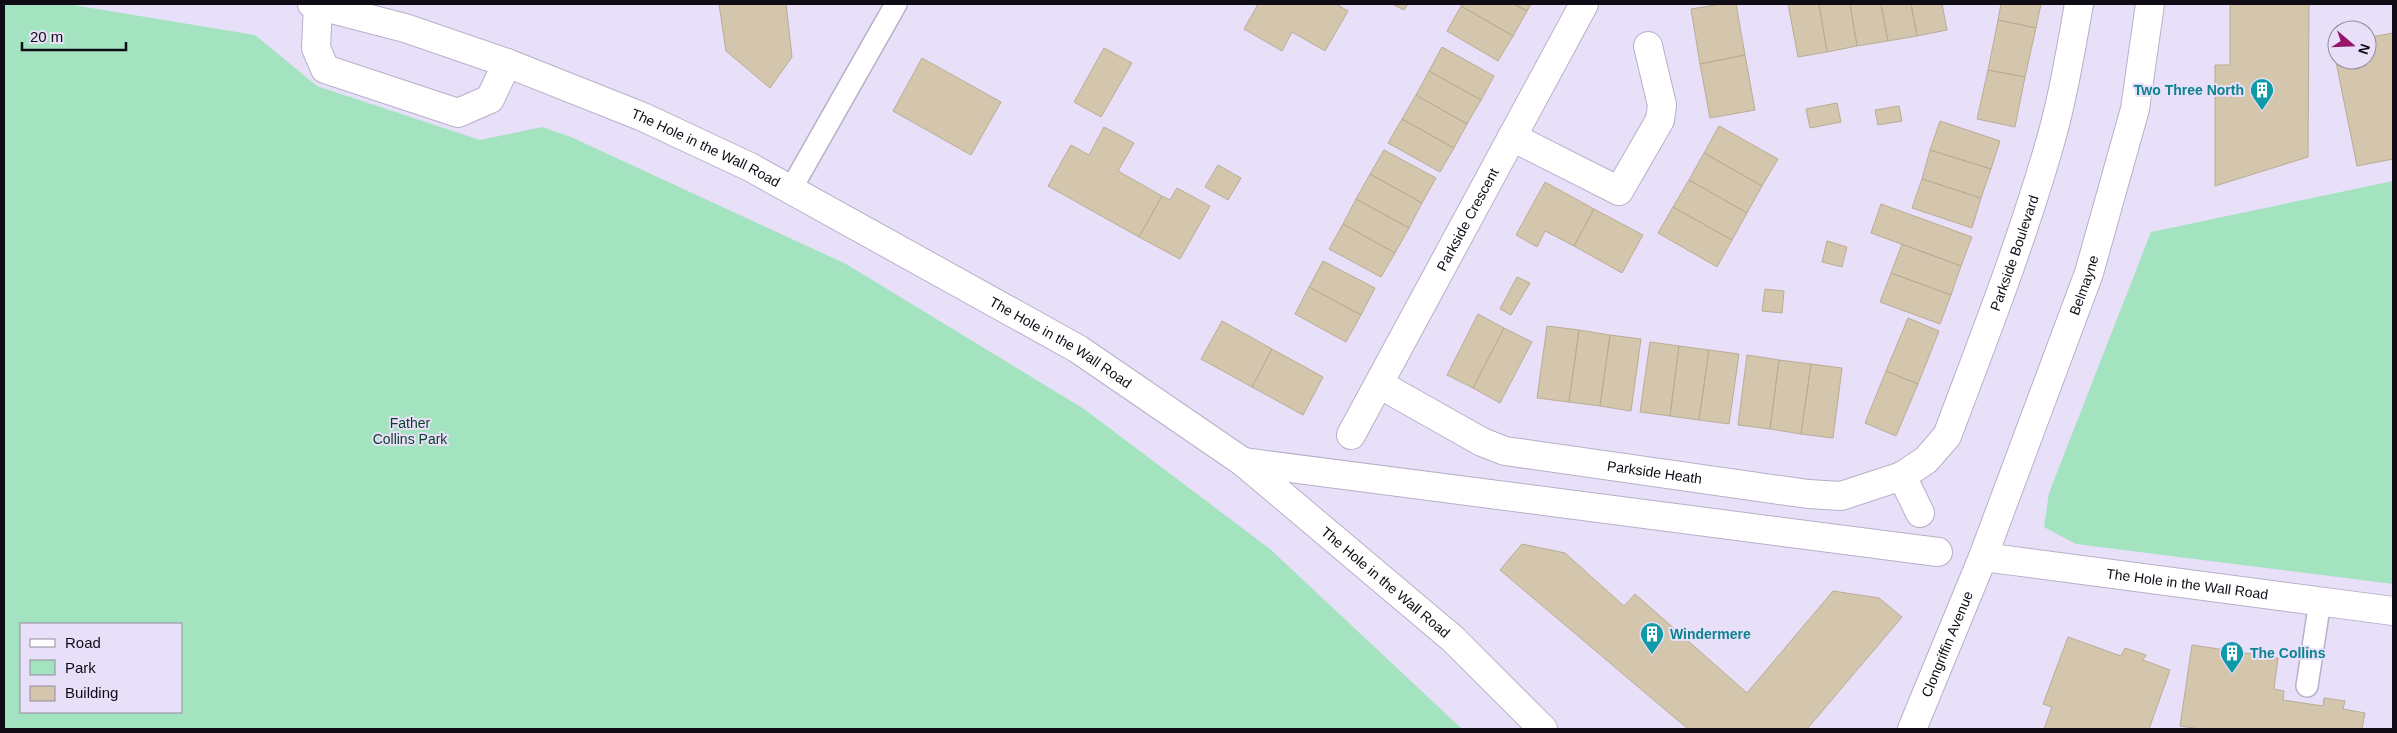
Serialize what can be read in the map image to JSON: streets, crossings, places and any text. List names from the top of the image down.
{
  "streets": {
    "street": [
      "The Hole in the Wall Road",
      "Parkside Crescent",
      "Parkside Boulevard",
      "Belmayne",
      "Parkside Heath",
      "Clongriffin Avenue"
    ]
  },
  "crossings": [
    ["The Hole in the Wall Road", "Belmayne"],
    ["The Hole in the Wall Road", "Clongriffin Avenue"],
    ["Parkside Crescent", "Parkside Heath"],
    ["Parkside Boulevard", "Parkside Heath"],
    ["Belmayne", "Clongriffin Avenue"]
  ],
  "parks": ["Father Collins Park"],
  "places": {
    "building": ["Two Three North", "Windermere", "The Collins"]
  },
  "legend": ["Road", "Park", "Building"],
  "scale_bar": "20 m",
  "north": "right"
}
